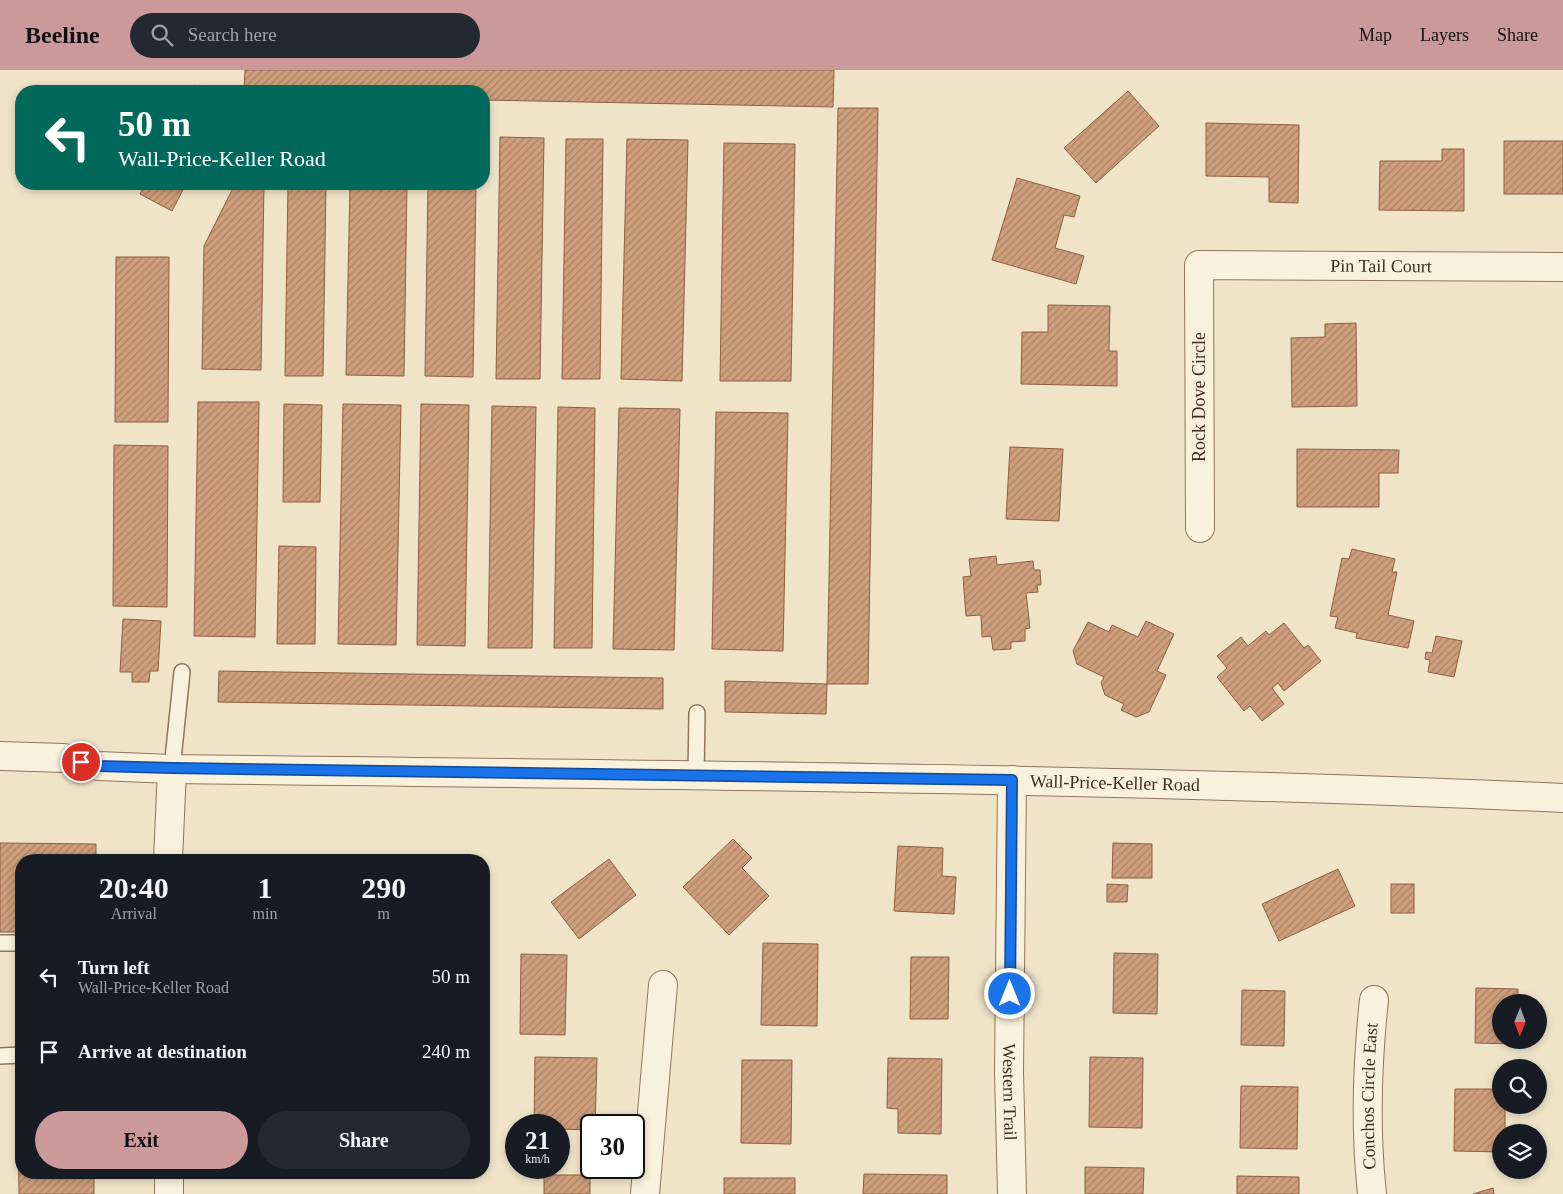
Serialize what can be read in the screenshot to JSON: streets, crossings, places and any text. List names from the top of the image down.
{
  "streets": {
    "street": [
      "Pin Tail Court",
      "Rock Dove Circle",
      "Wall-Price-Keller Road",
      "Western Trail",
      "Conchos Circle East"
    ]
  },
  "crossings": [
    ["Pin Tail Court", "Rock Dove Circle"],
    ["Wall-Price-Keller Road", "Western Trail"]
  ],
  "north": "bottom",
  "page": {
    "header": "Beeline",
    "search": "Search here",
    "nav": ["Map", "Layers", "Share"],
    "turn": ["50 m", "Wall-Price-Keller Road"],
    "eta": [
      "20:40",
      "Arrival",
      "1",
      "min",
      "290",
      "m"
    ],
    "list": [
      {
        "name": "Turn left",
        "note": "Wall-Price-Keller Road",
        "value": "50 m"
      },
      {
        "name": "Arrive at destination",
        "value": "240 m"
      }
    ],
    "buttons": ["Exit", "Share"],
    "speed": "21 km/h",
    "limit": "30"
  }
}
